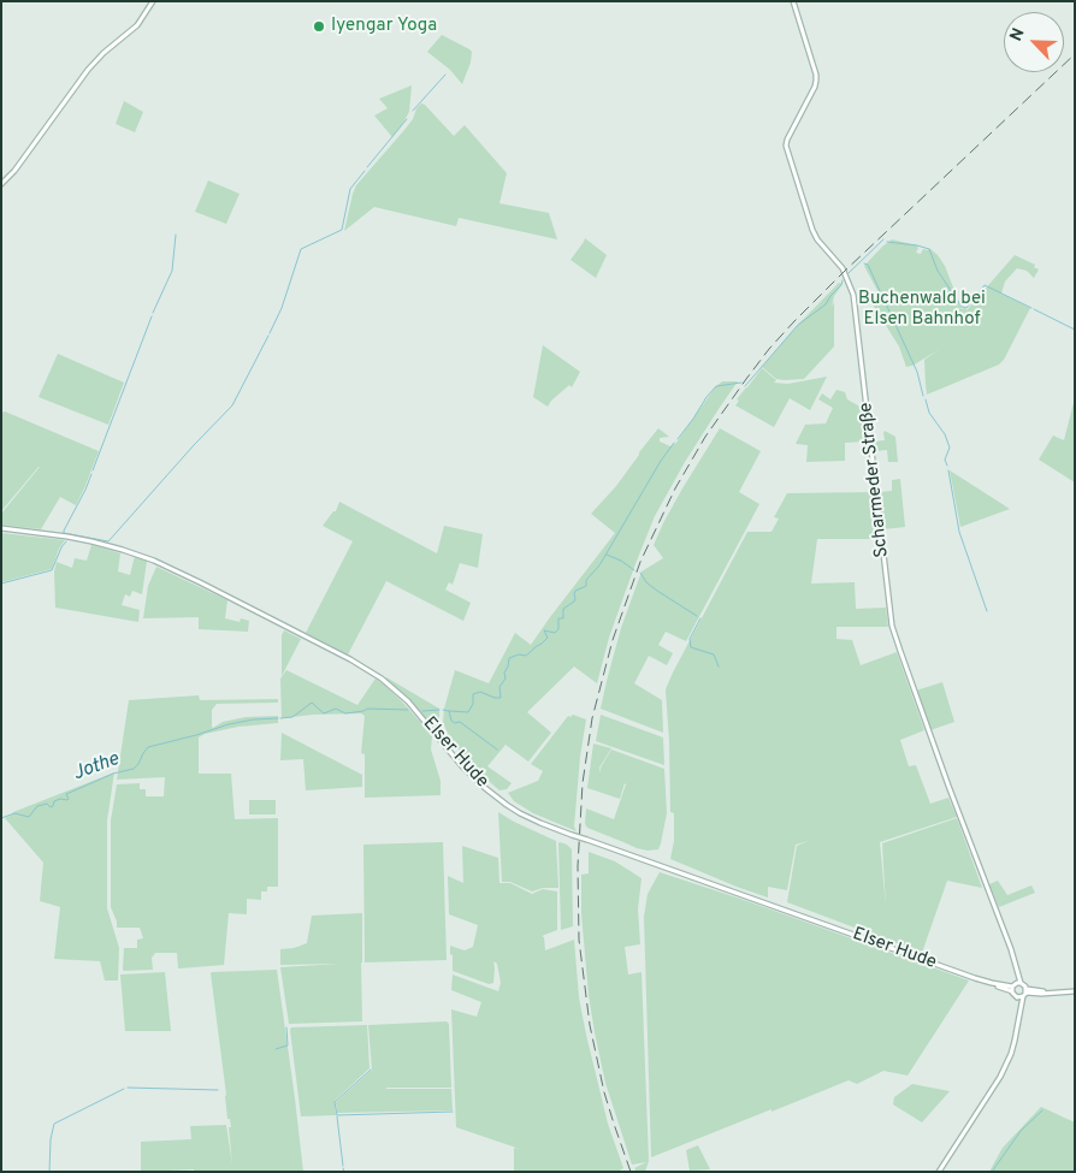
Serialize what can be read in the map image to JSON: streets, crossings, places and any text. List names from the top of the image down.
{
  "streets": {
    "street": ["Scharmeder Straße", "Elser Hude"]
  },
  "crossings": [
    ["Scharmeder Straße", "Elser Hude"]
  ],
  "water": ["Jothe"],
  "parks": ["Buchenwald bei Elsen Bahnhof"],
  "places": ["Iyengar Yoga"],
  "north": "top left"
}
